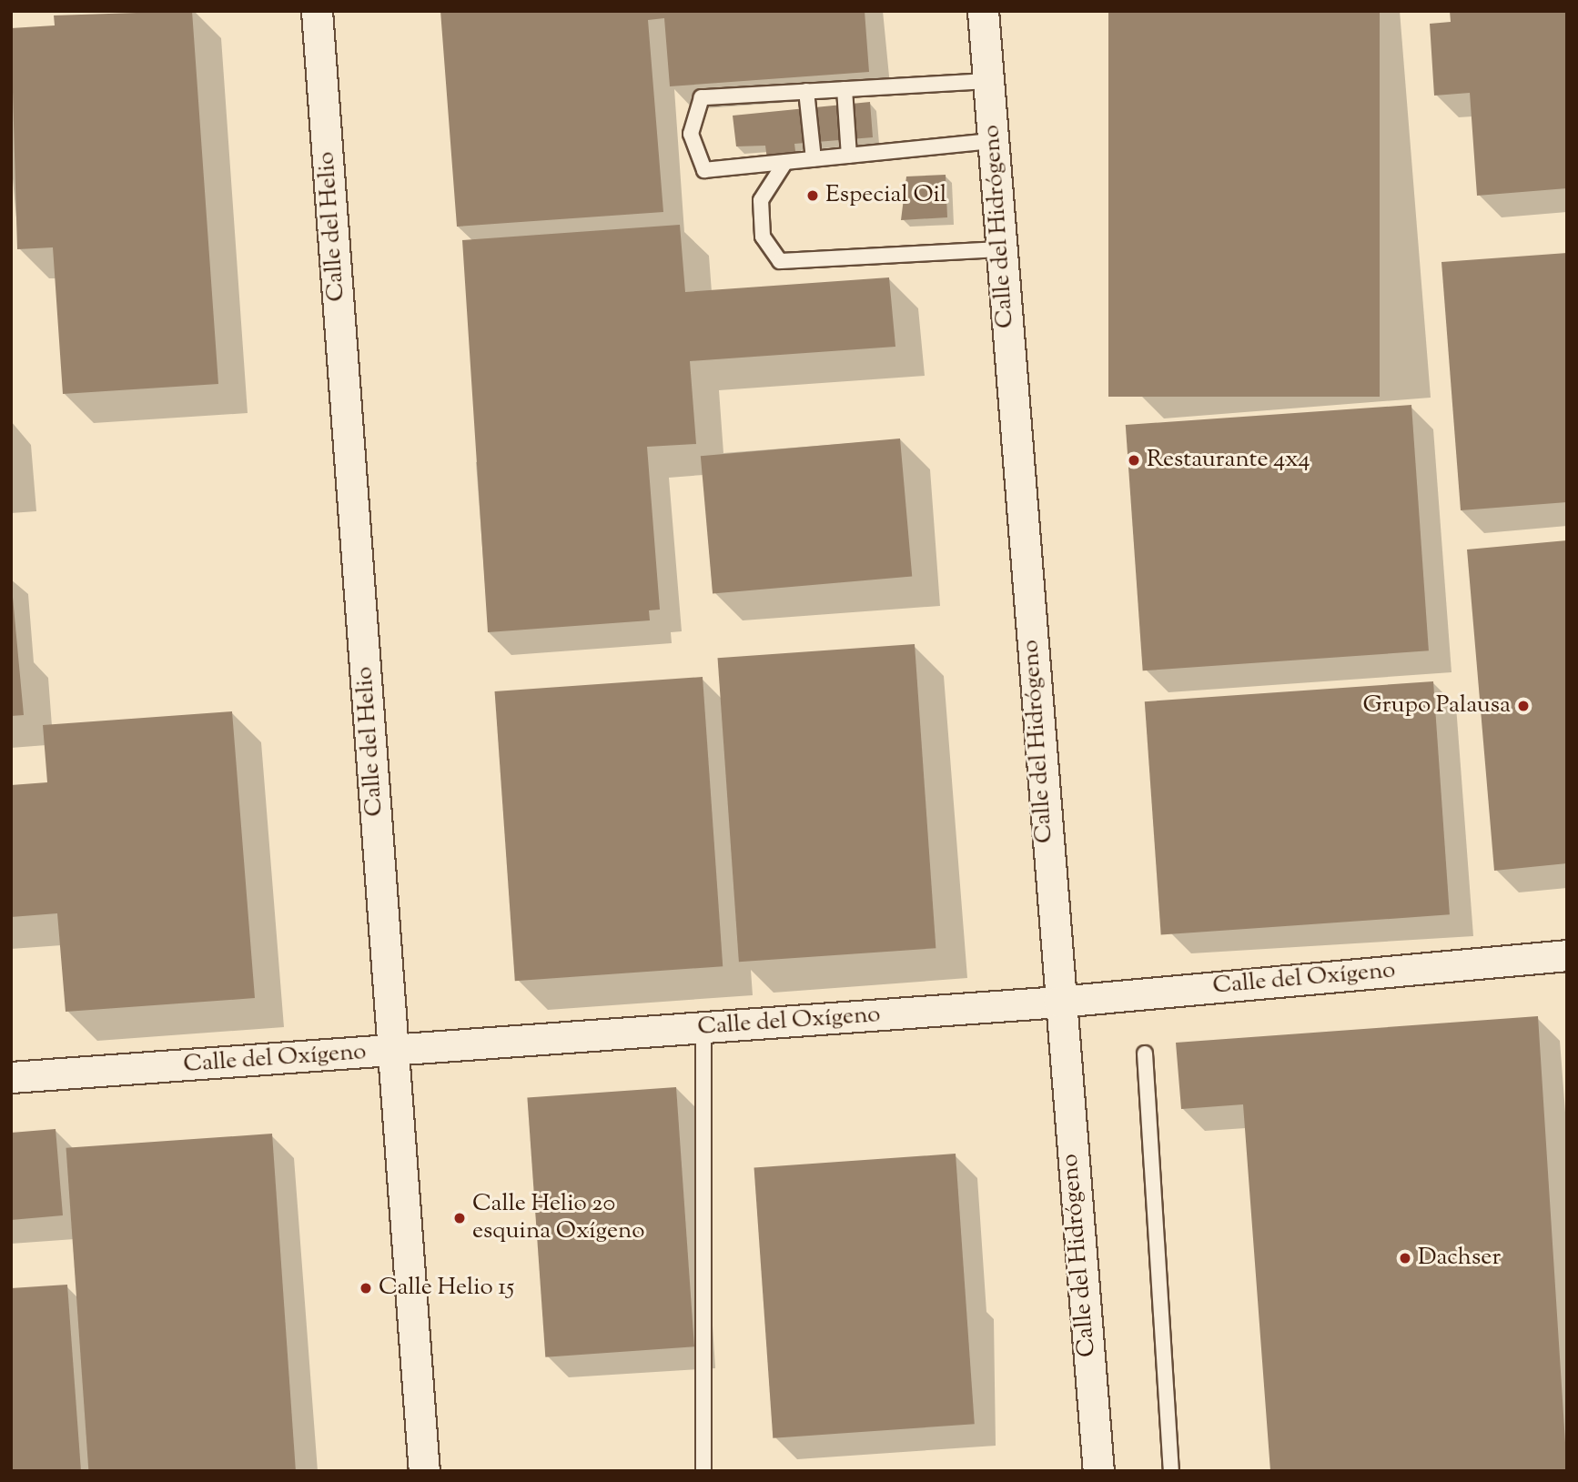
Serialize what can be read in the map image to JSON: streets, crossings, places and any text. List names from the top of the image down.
{
  "streets": {
    "street": ["Calle del Helio", "Calle del Hidrógeno", "Calle del Oxígeno"]
  },
  "crossings": [
    ["Calle del Helio", "Calle del Oxígeno"],
    ["Calle del Hidrógeno", "Calle del Oxígeno"]
  ],
  "places": [
    "Especial Oil",
    "Restaurante 4x4",
    "Grupo Palausa",
    "Calle Helio 20 esquina Oxígeno",
    "Dachser",
    "Calle Helio 15"
  ]
}
